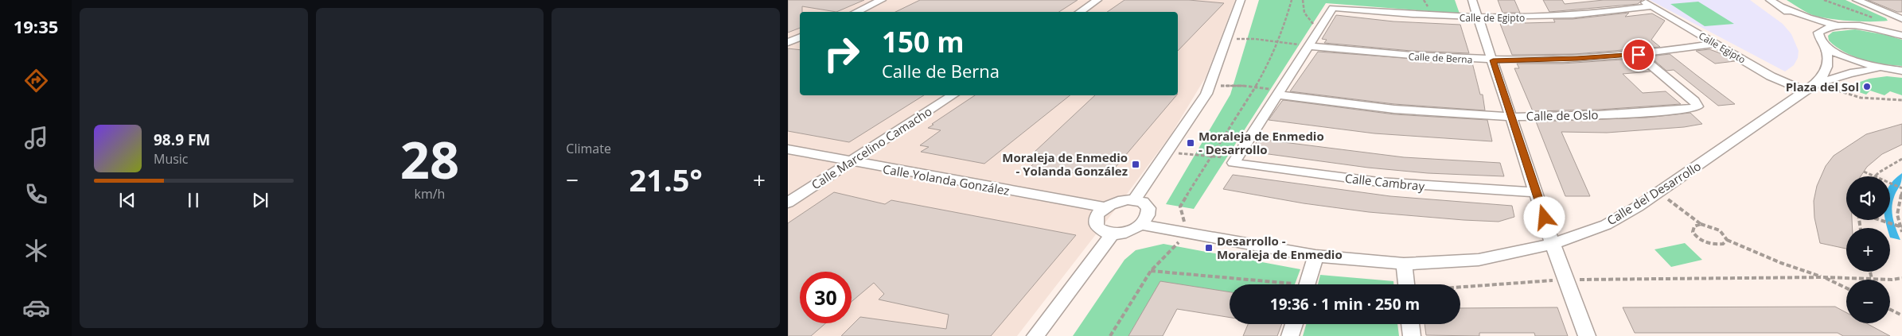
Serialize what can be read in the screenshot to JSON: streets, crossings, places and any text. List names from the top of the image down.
{
  "streets": {
    "street": [
      "Calle de Egipto",
      "Calle Egipto",
      "Calle de Berna",
      "Calle de Oslo",
      "Calle Marcelino Camacho",
      "Calle Yolanda González",
      "Calle Cambray",
      "Calle del Desarrollo"
    ]
  },
  "crossings": [
    ["Calle de Egipto", "Calle Egipto"],
    ["Calle Egipto", "Calle de Berna"],
    ["Calle Egipto", "Calle del Desarrollo"],
    ["Calle de Berna", "Calle de Oslo"],
    ["Calle Marcelino Camacho", "Calle Yolanda González"],
    ["Calle Yolanda González", "Calle del Desarrollo"]
  ],
  "places": {
    "other": ["Plaza del Sol"],
    "transit": ["Moraleja de Enmedio - Desarrollo", "Moraleja de Enmedio - Yolanda González", "Desarrollo - Moraleja de Enmedio"]
  },
  "page": {
    "tabs": "19:35",
    "tile": [
      ["28", "km/h"],
      "Climate"
    ],
    "turn": ["150 m", "Calle de Berna"],
    "song": ["98.9 FM", "Music"],
    "heat": ["−", "21.5°", "+"],
    "map_buttons": ["+", "−"],
    "limit": "30",
    "trip": "19:36 · 1 min · 250 m"
  }
}
